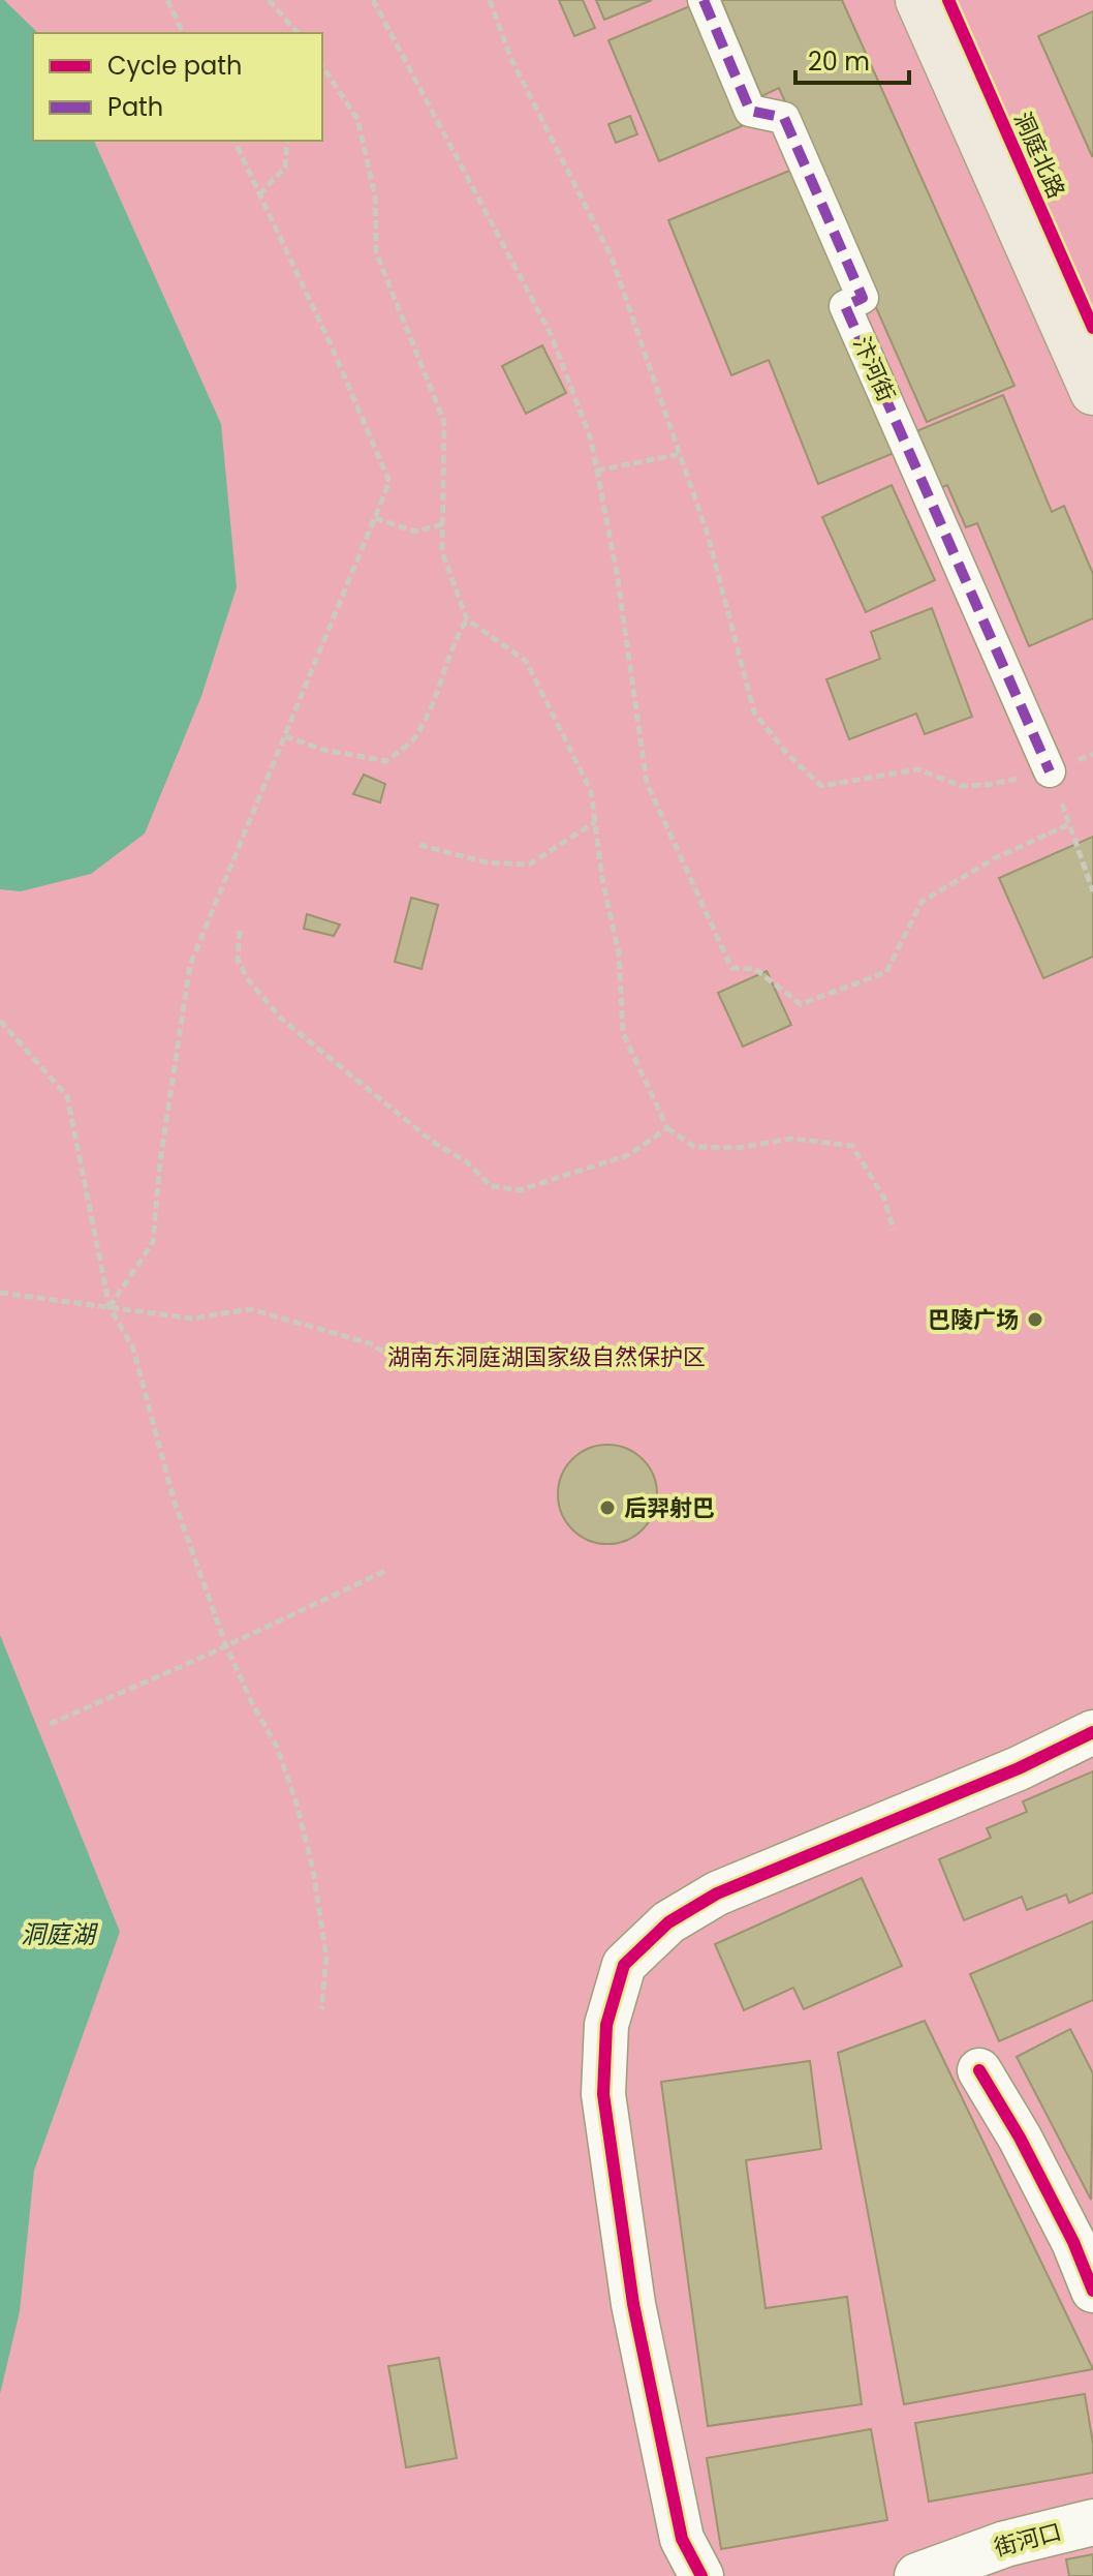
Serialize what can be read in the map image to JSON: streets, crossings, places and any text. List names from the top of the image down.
{
  "streets": {
    "main road": ["洞庭北路", "街河口"],
    "street": ["汴河街"]
  },
  "water": ["洞庭湖"],
  "parks": ["湖南东洞庭湖国家级自然保护区"],
  "places": ["巴陵广场", "后羿射巴"],
  "legend": ["Cycle path", "Path"],
  "scale_bar": "20 m"
}
